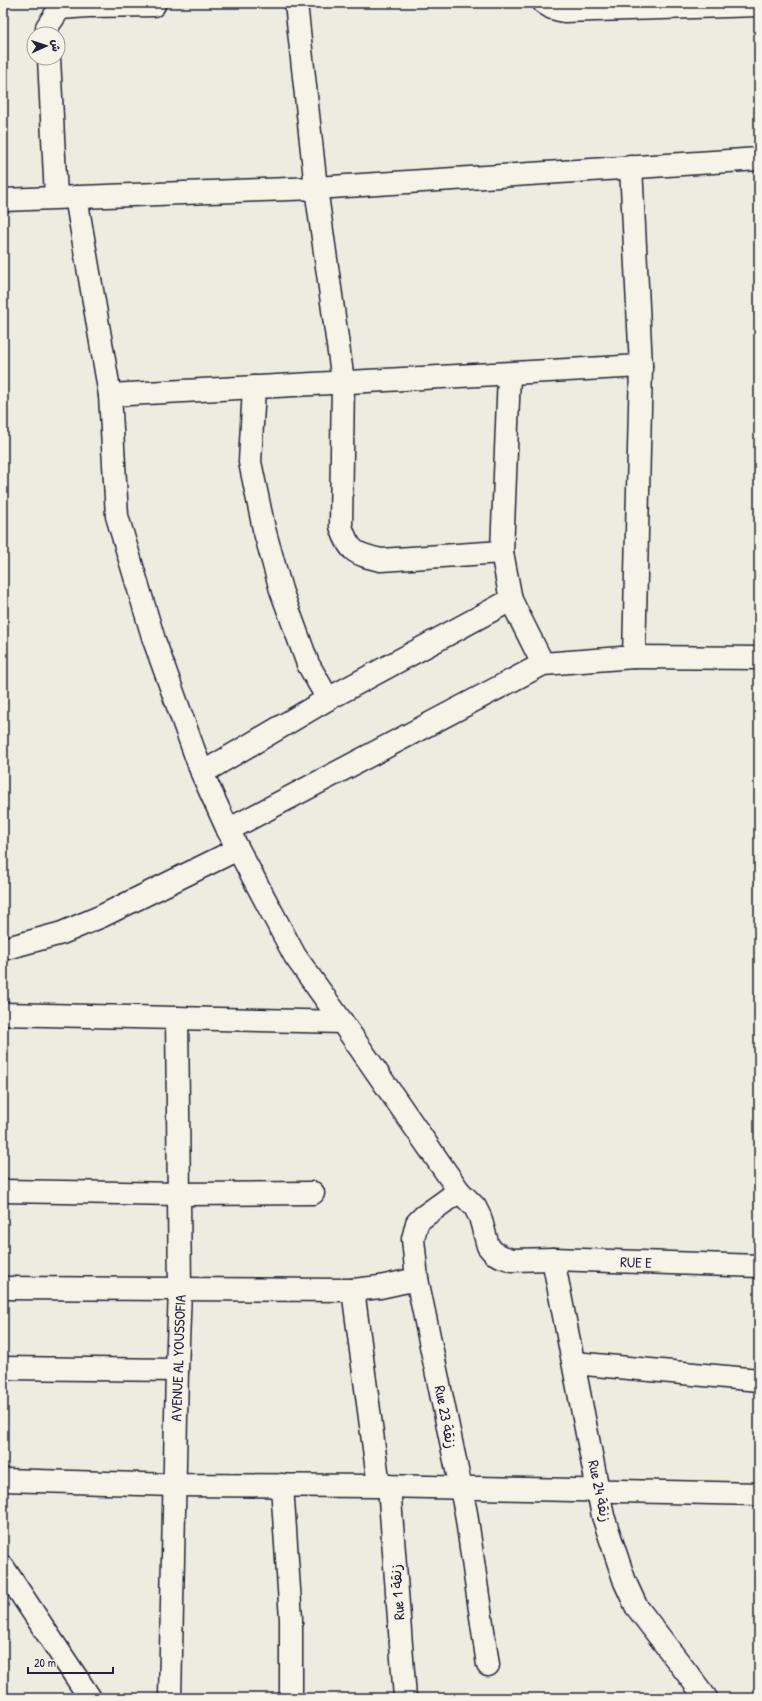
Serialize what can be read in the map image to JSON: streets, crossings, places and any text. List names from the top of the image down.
{
  "streets": {
    "street": [
      "RUE E",
      "AVENUE AL YOUSSOFIA",
      "Rue 23 زنقة",
      "Rue 24 زنقة",
      "Rue 1 زنقة"
    ]
  },
  "crossings": [
    ["RUE E", "Rue 23 زنقة"],
    ["RUE E", "Rue 24 زنقة"]
  ],
  "scale_bar": "20 m",
  "north": "right"
}
